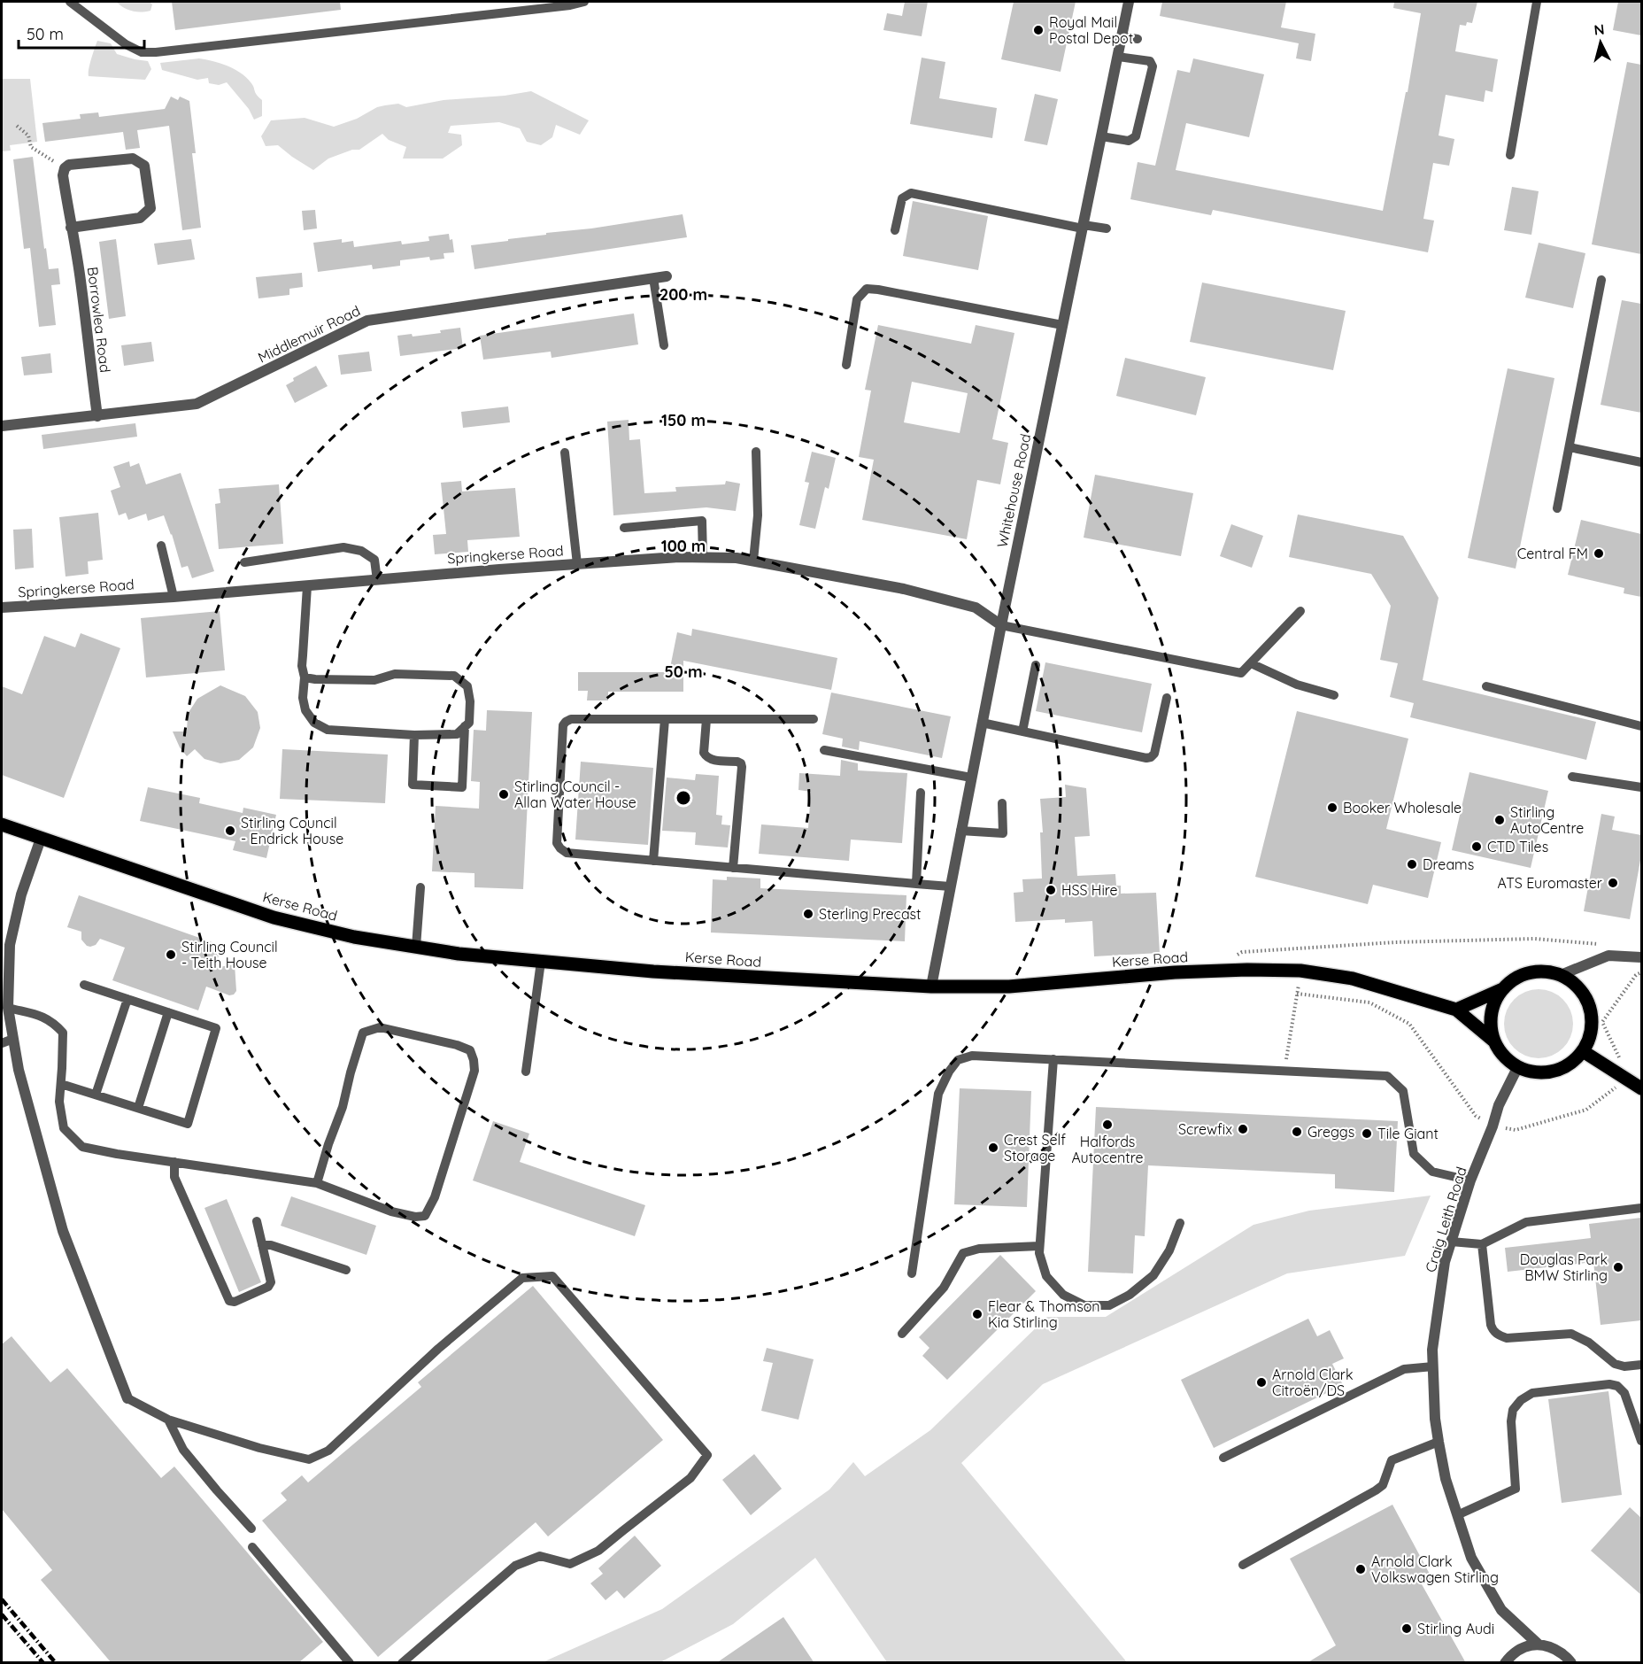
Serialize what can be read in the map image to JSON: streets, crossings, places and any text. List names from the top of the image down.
{
  "streets": {
    "main road": ["Kerse Road"],
    "street": [
      "Borrowlea Road",
      "Middlemuir Road",
      "Whitehouse Road",
      "Springkerse Road",
      "Craig Leith Road"
    ]
  },
  "crossings": [
    ["Borrowlea Road", "Middlemuir Road"],
    ["Whitehouse Road", "Springkerse Road"],
    ["Whitehouse Road", "Kerse Road"],
    ["Kerse Road", "Craig Leith Road"]
  ],
  "places": [
    "Royal Mail Postal Depot",
    "Central FM",
    "Stirling Council - Allan Water House",
    "Booker Wholesale",
    "Stirling AutoCentre",
    "Stirling Council - Endrick House",
    "CTD Tiles",
    "Dreams",
    "ATS Euromaster",
    "HSS Hire",
    "Sterling Precast",
    "Stirling Council - Teith House",
    "Halfords Autocentre",
    "Screwfix",
    "Greggs",
    "Tile Giant",
    "Crest Self Storage",
    "Douglas Park BMW Stirling",
    "Flear & Thomson Kia Stirling",
    "Arnold Clark Citroën/DS",
    "Arnold Clark Volkswagen Stirling",
    "Stirling Audi"
  ],
  "scale_bar": "50 m",
  "north": "top",
  "rings": [
    "200 m",
    "150 m",
    "100 m",
    "50 m"
  ]
}
